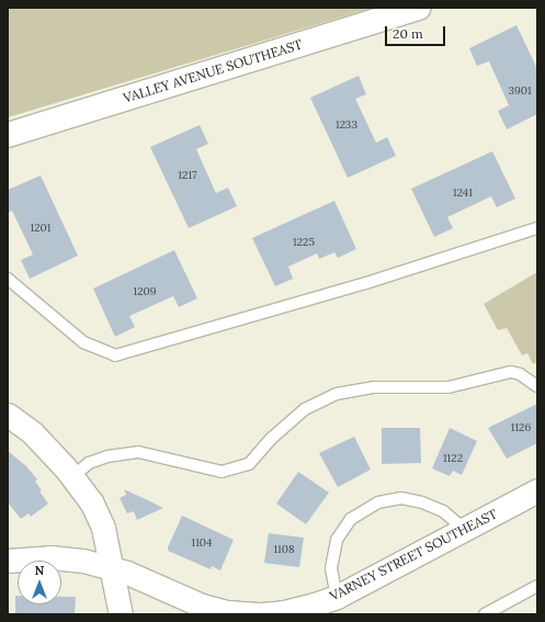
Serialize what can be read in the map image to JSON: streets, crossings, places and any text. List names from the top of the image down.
{
  "streets": {
    "street": ["VALLEY AVENUE SOUTHEAST", "VARNEY STREET SOUTHEAST"]
  },
  "house_numbers": [
    "3901",
    "1233",
    "1217",
    "1241",
    "1201",
    "1225",
    "1209",
    "1126",
    "1122",
    "1104",
    "1108"
  ],
  "scale_bar": "20 m",
  "north": "top"
}
